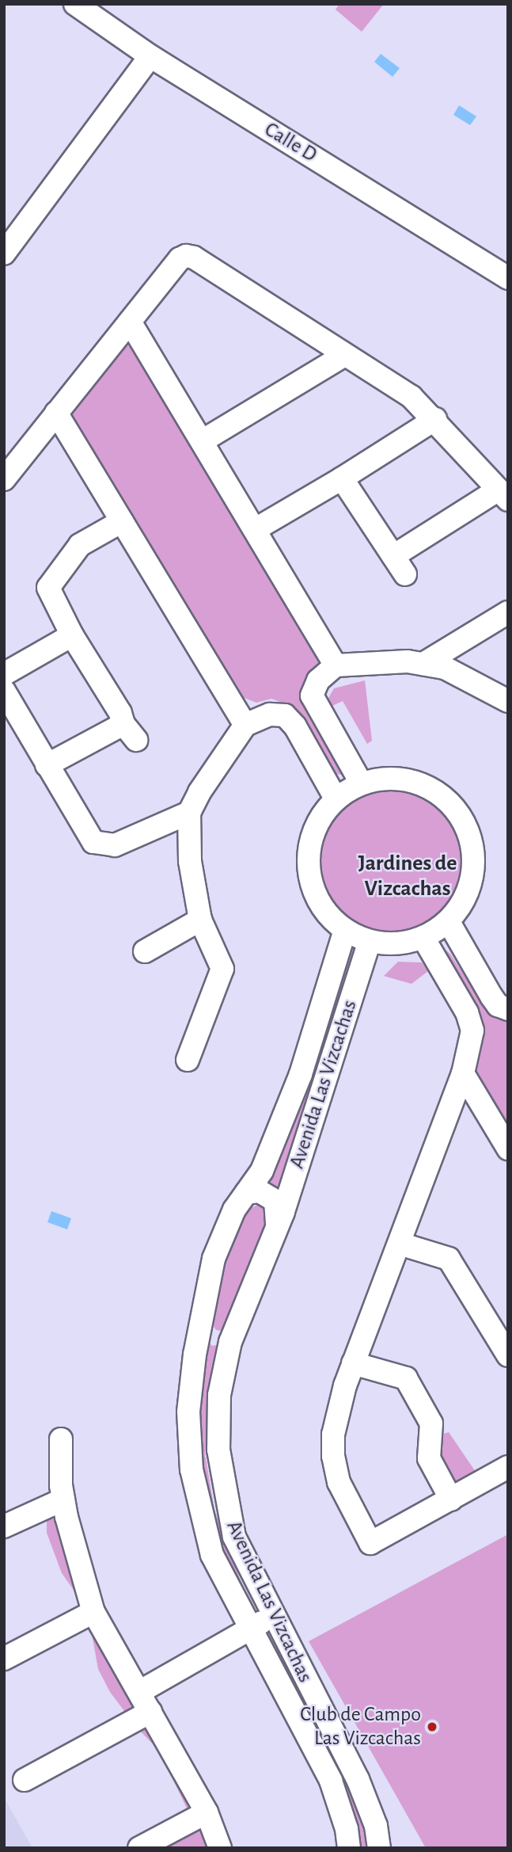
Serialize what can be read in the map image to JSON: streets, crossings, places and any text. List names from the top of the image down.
{
  "streets": {
    "street": ["Calle D", "Avenida Las Vizcachas"]
  },
  "districts": ["Jardines de Vizcachas"],
  "places": ["Club de Campo Las Vizcachas"]
}
